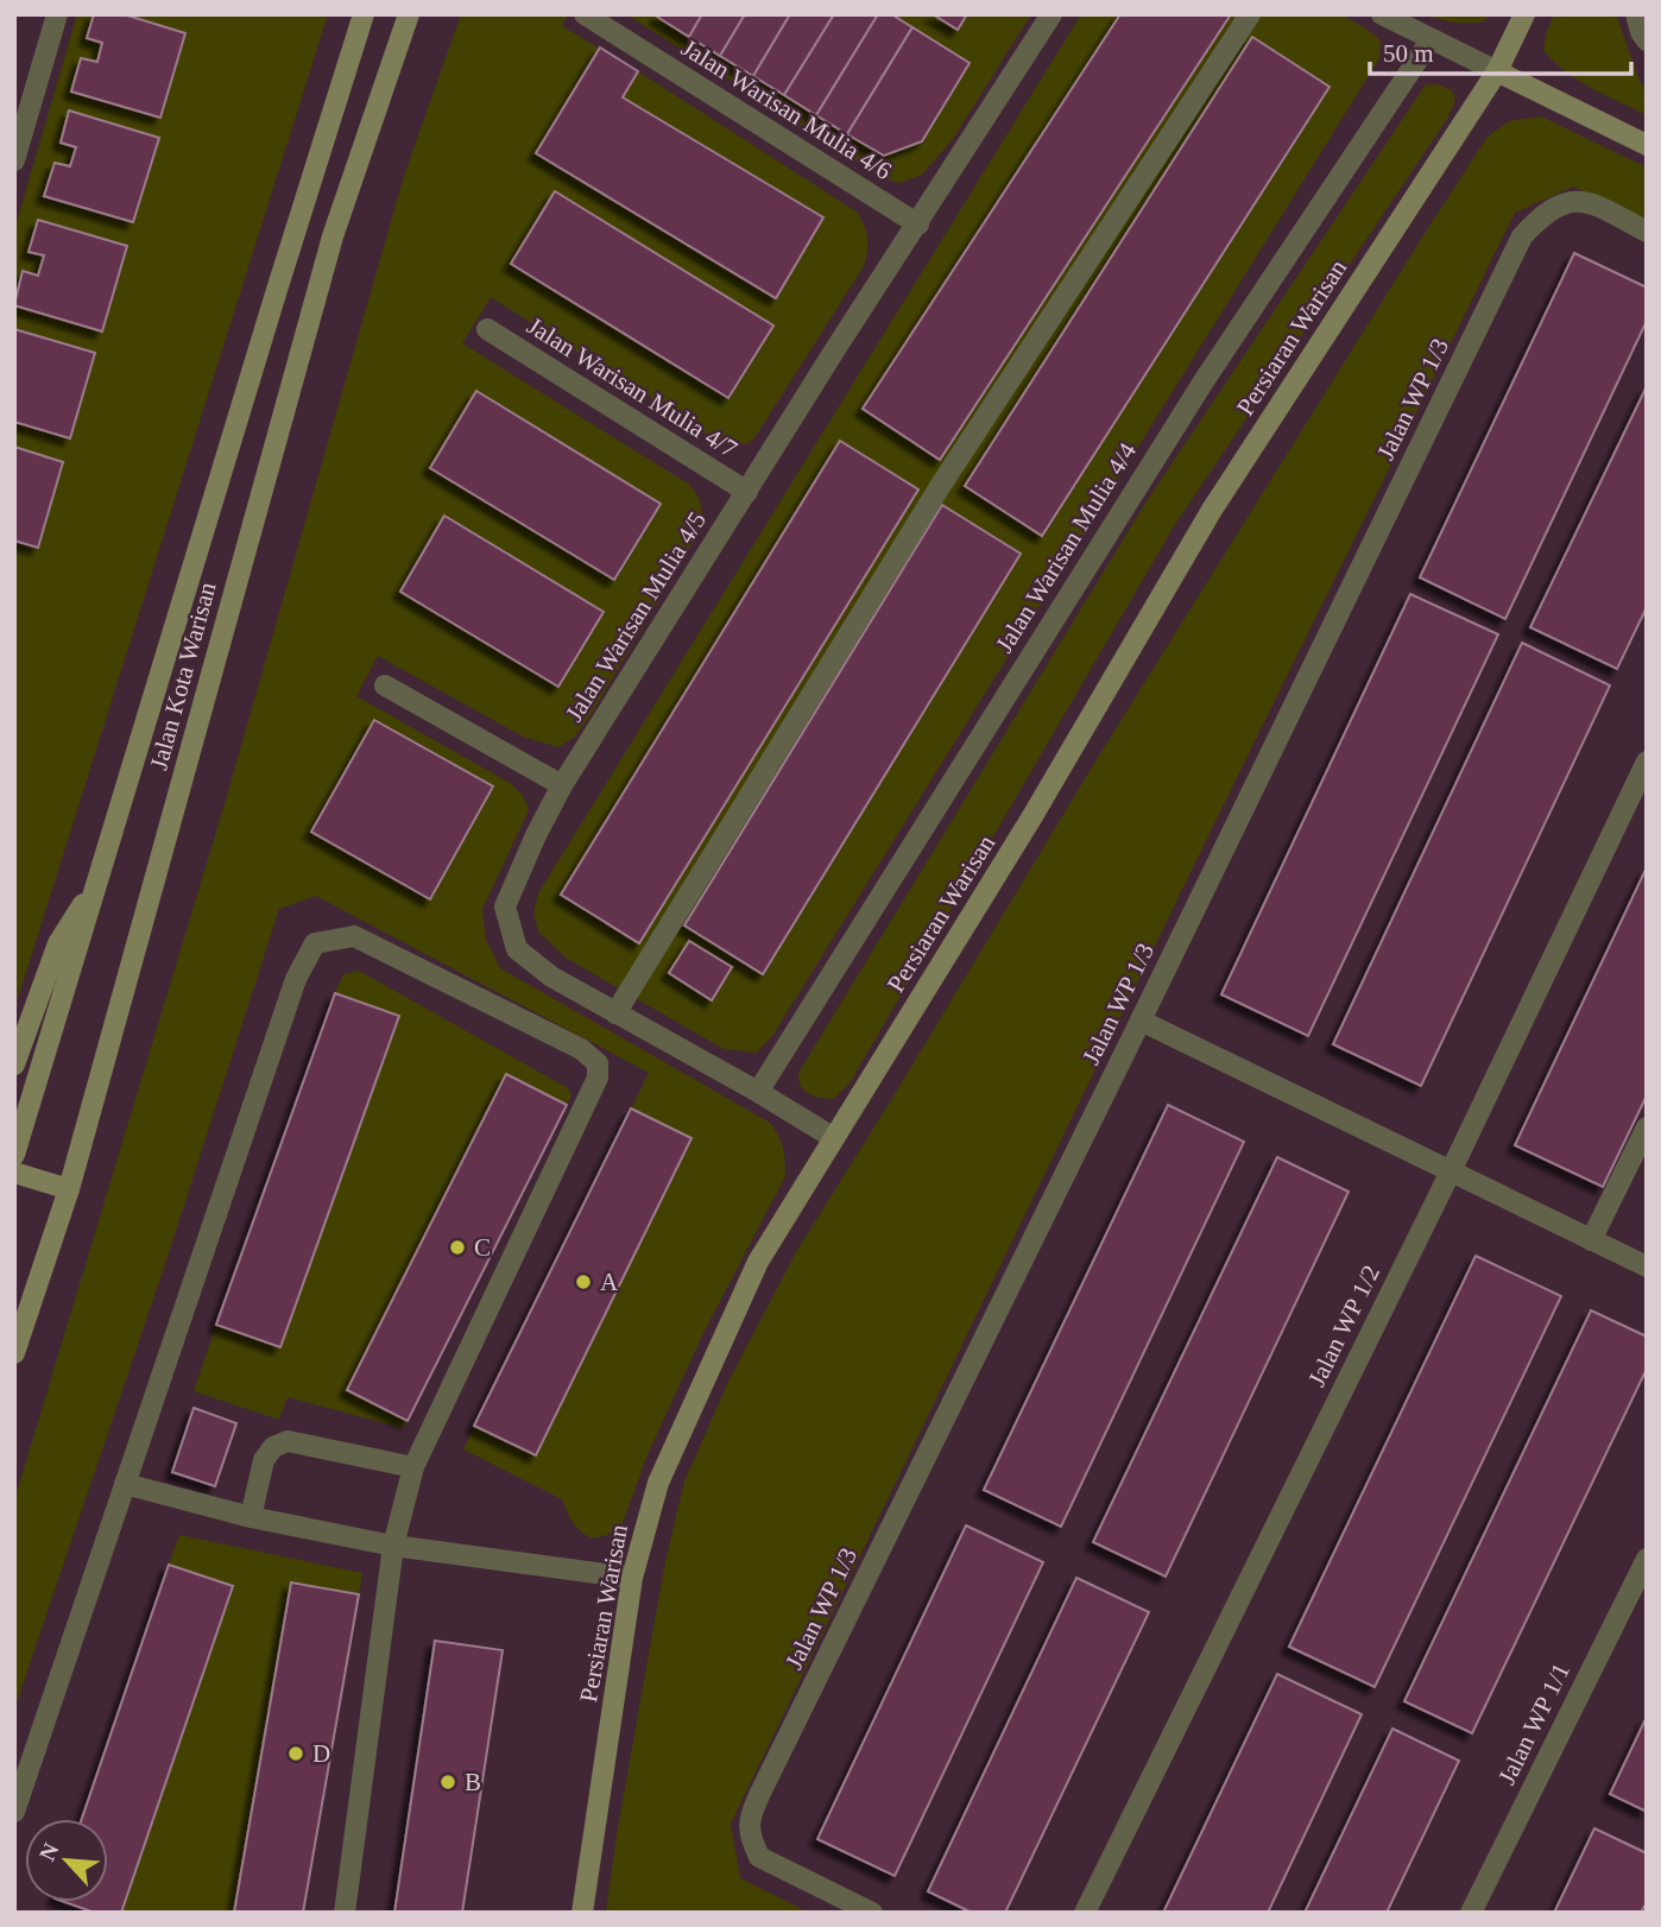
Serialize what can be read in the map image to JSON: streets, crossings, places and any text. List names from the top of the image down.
{
  "streets": {
    "street": [
      "Jalan Warisan Mulia 4/6",
      "Persiaran Warisan",
      "Jalan Warisan Mulia 4/7",
      "Jalan WP 1/3",
      "Jalan Warisan Mulia 4/4",
      "Jalan Warisan Mulia 4/5",
      "Jalan Kota Warisan",
      "Jalan WP 1/2",
      "Jalan WP 1/1"
    ]
  },
  "crossings": [
    ["Jalan Warisan Mulia 4/6", "Jalan Warisan Mulia 4/5"],
    ["Persiaran Warisan", "Jalan Warisan Mulia 4/5"],
    ["Jalan Warisan Mulia 4/7", "Jalan Warisan Mulia 4/5"],
    ["Jalan Warisan Mulia 4/4", "Jalan Warisan Mulia 4/5"]
  ],
  "places": [
    "C",
    "A",
    "D",
    "B"
  ],
  "scale_bar": "50 m",
  "north": "top left"
}
